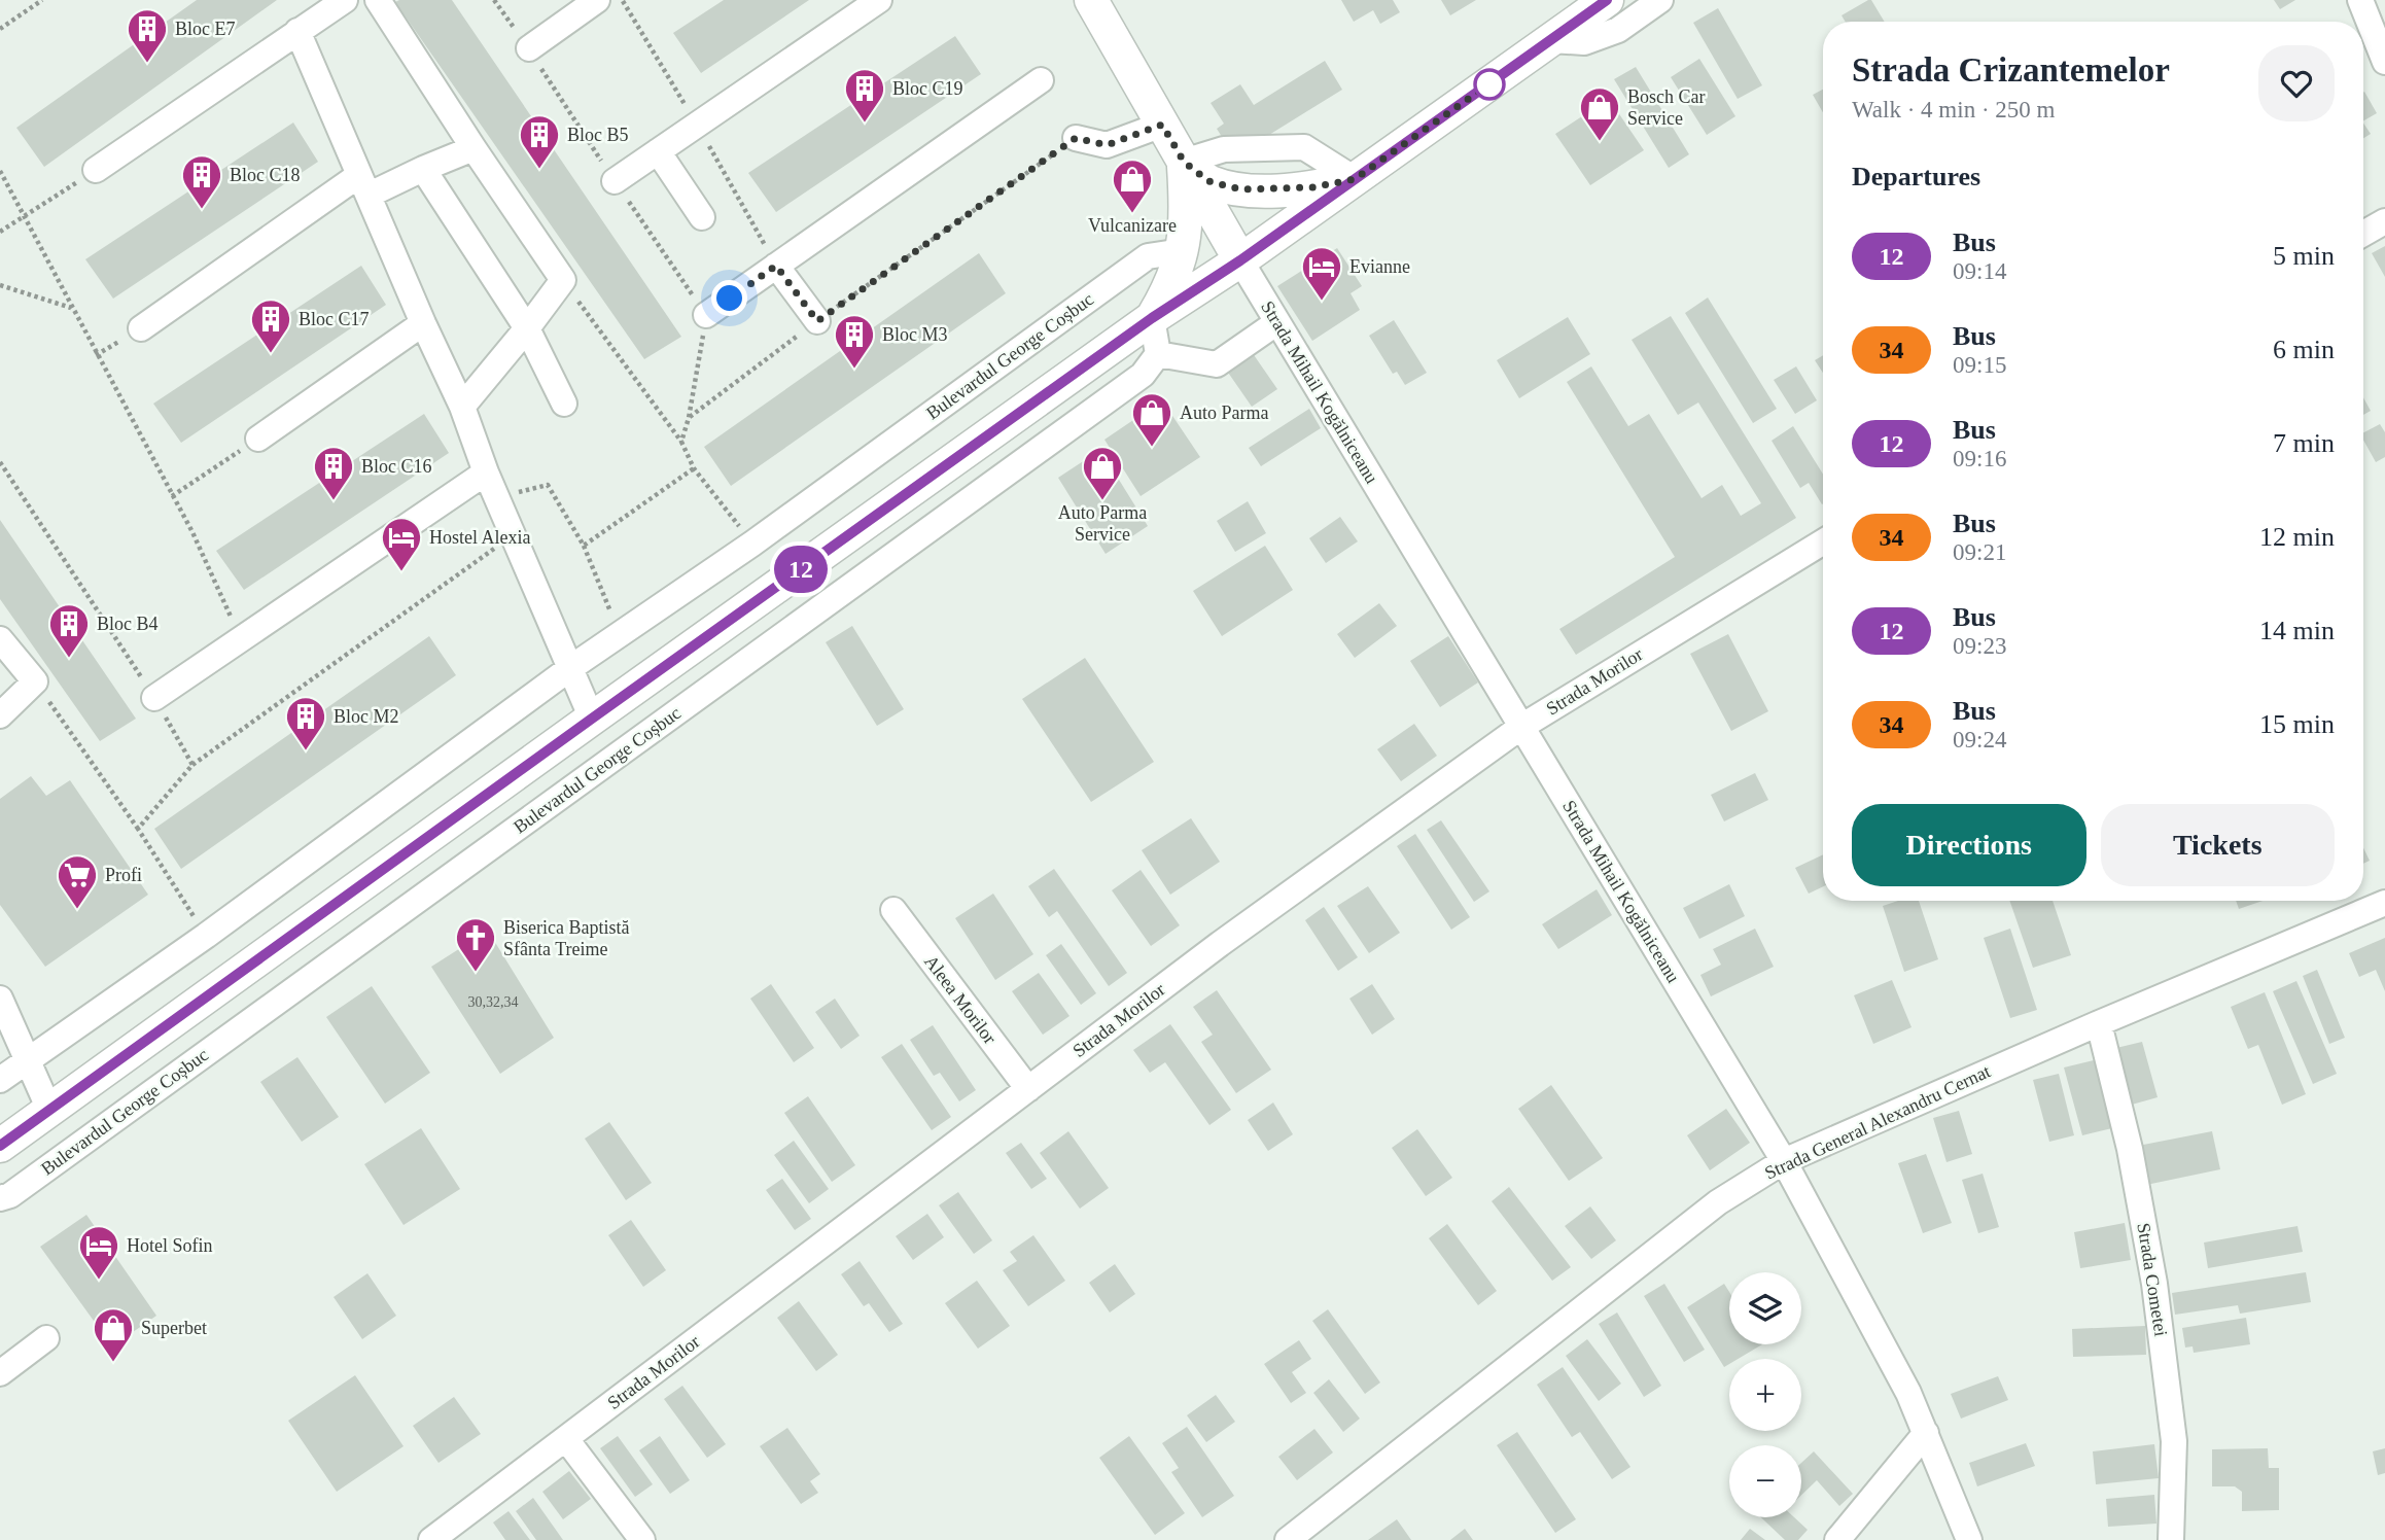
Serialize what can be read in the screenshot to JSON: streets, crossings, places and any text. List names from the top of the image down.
{
  "streets": {
    "street": [
      "Bulevardul George Coșbuc",
      "Strada Mihail Kogălniceanu",
      "Strada Morilor",
      "Aleea Morilor",
      "Strada General Alexandru Cernat",
      "Strada Cometei"
    ]
  },
  "crossings": [
    ["Strada Mihail Kogălniceanu", "Strada Morilor"],
    ["Strada Mihail Kogălniceanu", "Strada General Alexandru Cernat"],
    ["Strada Morilor", "Aleea Morilor"],
    ["Strada General Alexandru Cernat", "Strada Cometei"]
  ],
  "places": {
    "building": [
      "Bloc E7",
      "Bloc C19",
      "Bloc B5",
      "Bloc C18",
      "Bloc C17",
      "Bloc M3",
      "Bloc C16",
      "Bloc B4",
      "Bloc M2"
    ],
    "shop": [
      "Bosch Car Service",
      "Vulcanizare",
      "Auto Parma",
      "Auto Parma Service",
      "Superbet"
    ],
    "hotel": ["Evianne", "Hostel Alexia", "Hotel Sofin"],
    "supermarket": ["Profi"],
    "church": ["Biserica Baptistă Sfânta Treime"]
  },
  "lines": ["bus line 12"],
  "house_numbers": ["30,32,34"],
  "page": {
    "on_map": "12",
    "heading": [
      ["Strada Crizantemelor", "Walk · 4 min · 250 m"],
      "Departures"
    ],
    "list": [
      {
        "mark": "12",
        "name": "Bus",
        "note": "09:14",
        "value": "5 min"
      },
      {
        "mark": "34",
        "name": "Bus",
        "note": "09:15",
        "value": "6 min"
      },
      {
        "mark": "12",
        "name": "Bus",
        "note": "09:16",
        "value": "7 min"
      },
      {
        "mark": "34",
        "name": "Bus",
        "note": "09:21",
        "value": "12 min"
      },
      {
        "mark": "12",
        "name": "Bus",
        "note": "09:23",
        "value": "14 min"
      },
      {
        "mark": "34",
        "name": "Bus",
        "note": "09:24",
        "value": "15 min"
      }
    ],
    "buttons": ["Directions", "Tickets"],
    "map_buttons": ["+", "−"]
  }
}
